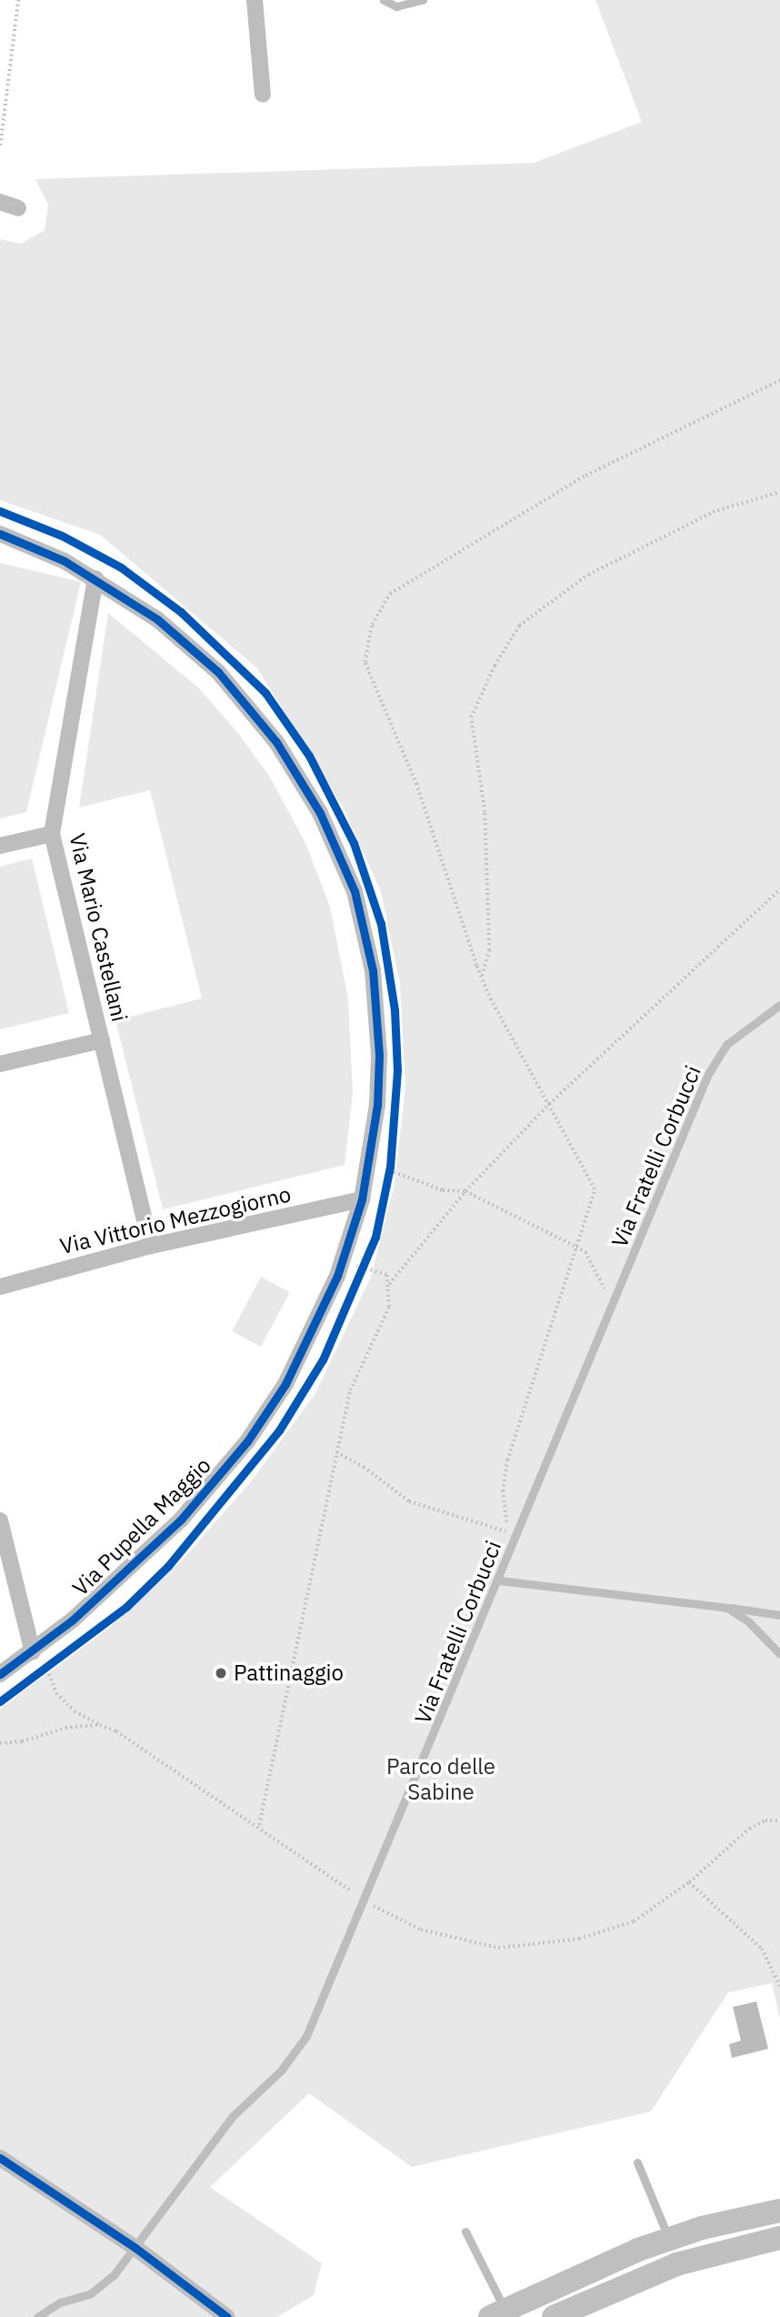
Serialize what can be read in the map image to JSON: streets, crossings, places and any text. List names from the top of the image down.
{
  "streets": {
    "street": ["Via Mario Castellani", "Via Vittorio Mezzogiorno", "Via Pupella Maggio"],
    "lane": ["Via Fratelli Corbucci"]
  },
  "crossings": [
    ["Via Mario Castellani", "Via Vittorio Mezzogiorno"],
    ["Via Mario Castellani", "Via Pupella Maggio"],
    ["Via Vittorio Mezzogiorno", "Via Pupella Maggio"]
  ],
  "parks": ["Parco delle Sabine"],
  "places": ["Pattinaggio"]
}
